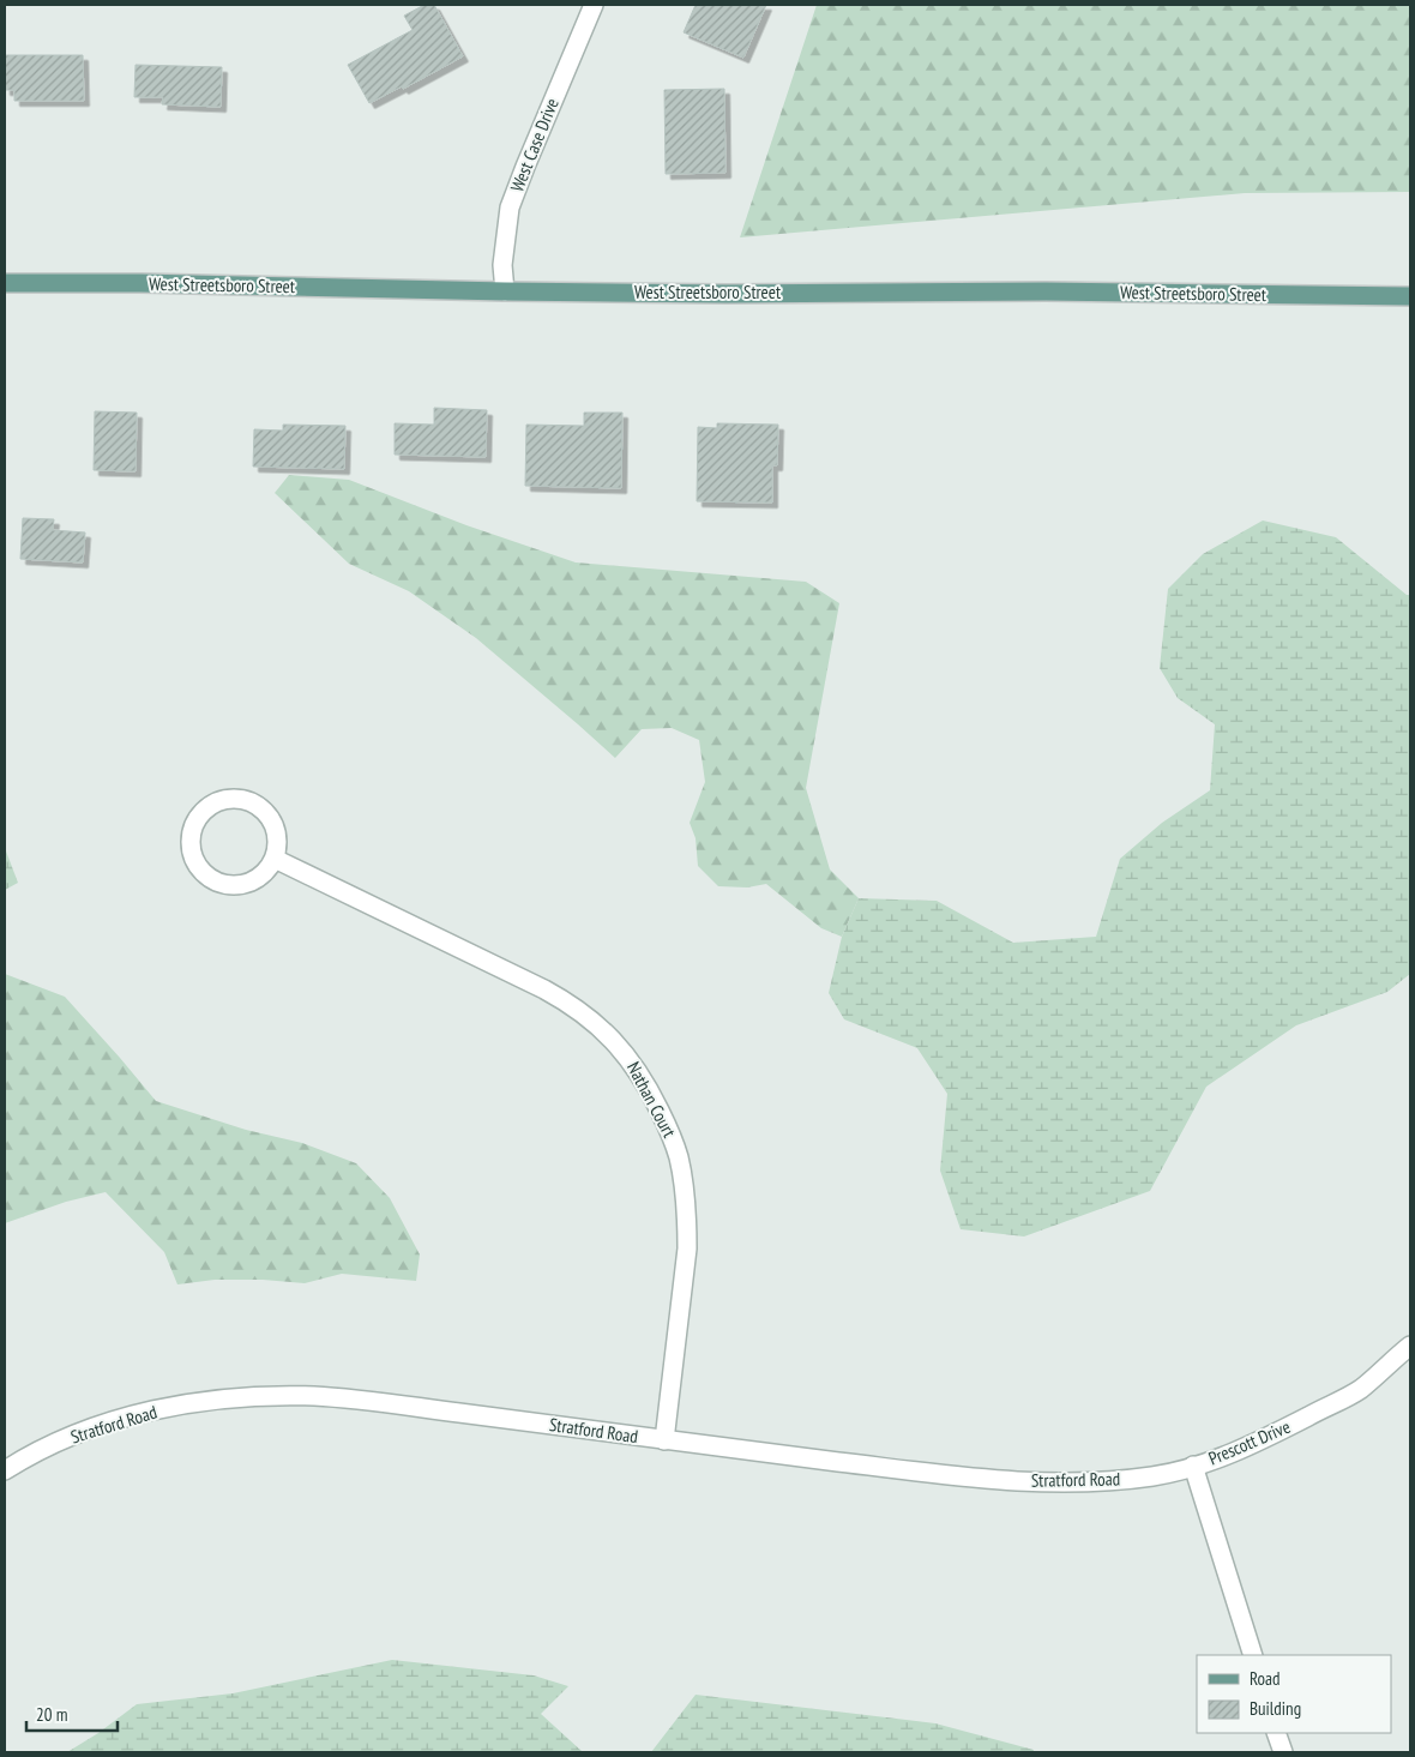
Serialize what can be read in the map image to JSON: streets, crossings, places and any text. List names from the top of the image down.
{
  "streets": {
    "main road": ["West Streetsboro Street"],
    "street": [
      "West Case Drive",
      "Nathan Court",
      "Stratford Road",
      "Prescott Drive"
    ]
  },
  "crossings": [
    ["West Case Drive", "West Streetsboro Street"],
    ["Nathan Court", "Stratford Road"],
    ["Stratford Road", "Prescott Drive"]
  ],
  "legend": ["Road", "Building"],
  "scale_bar": "20 m"
}
